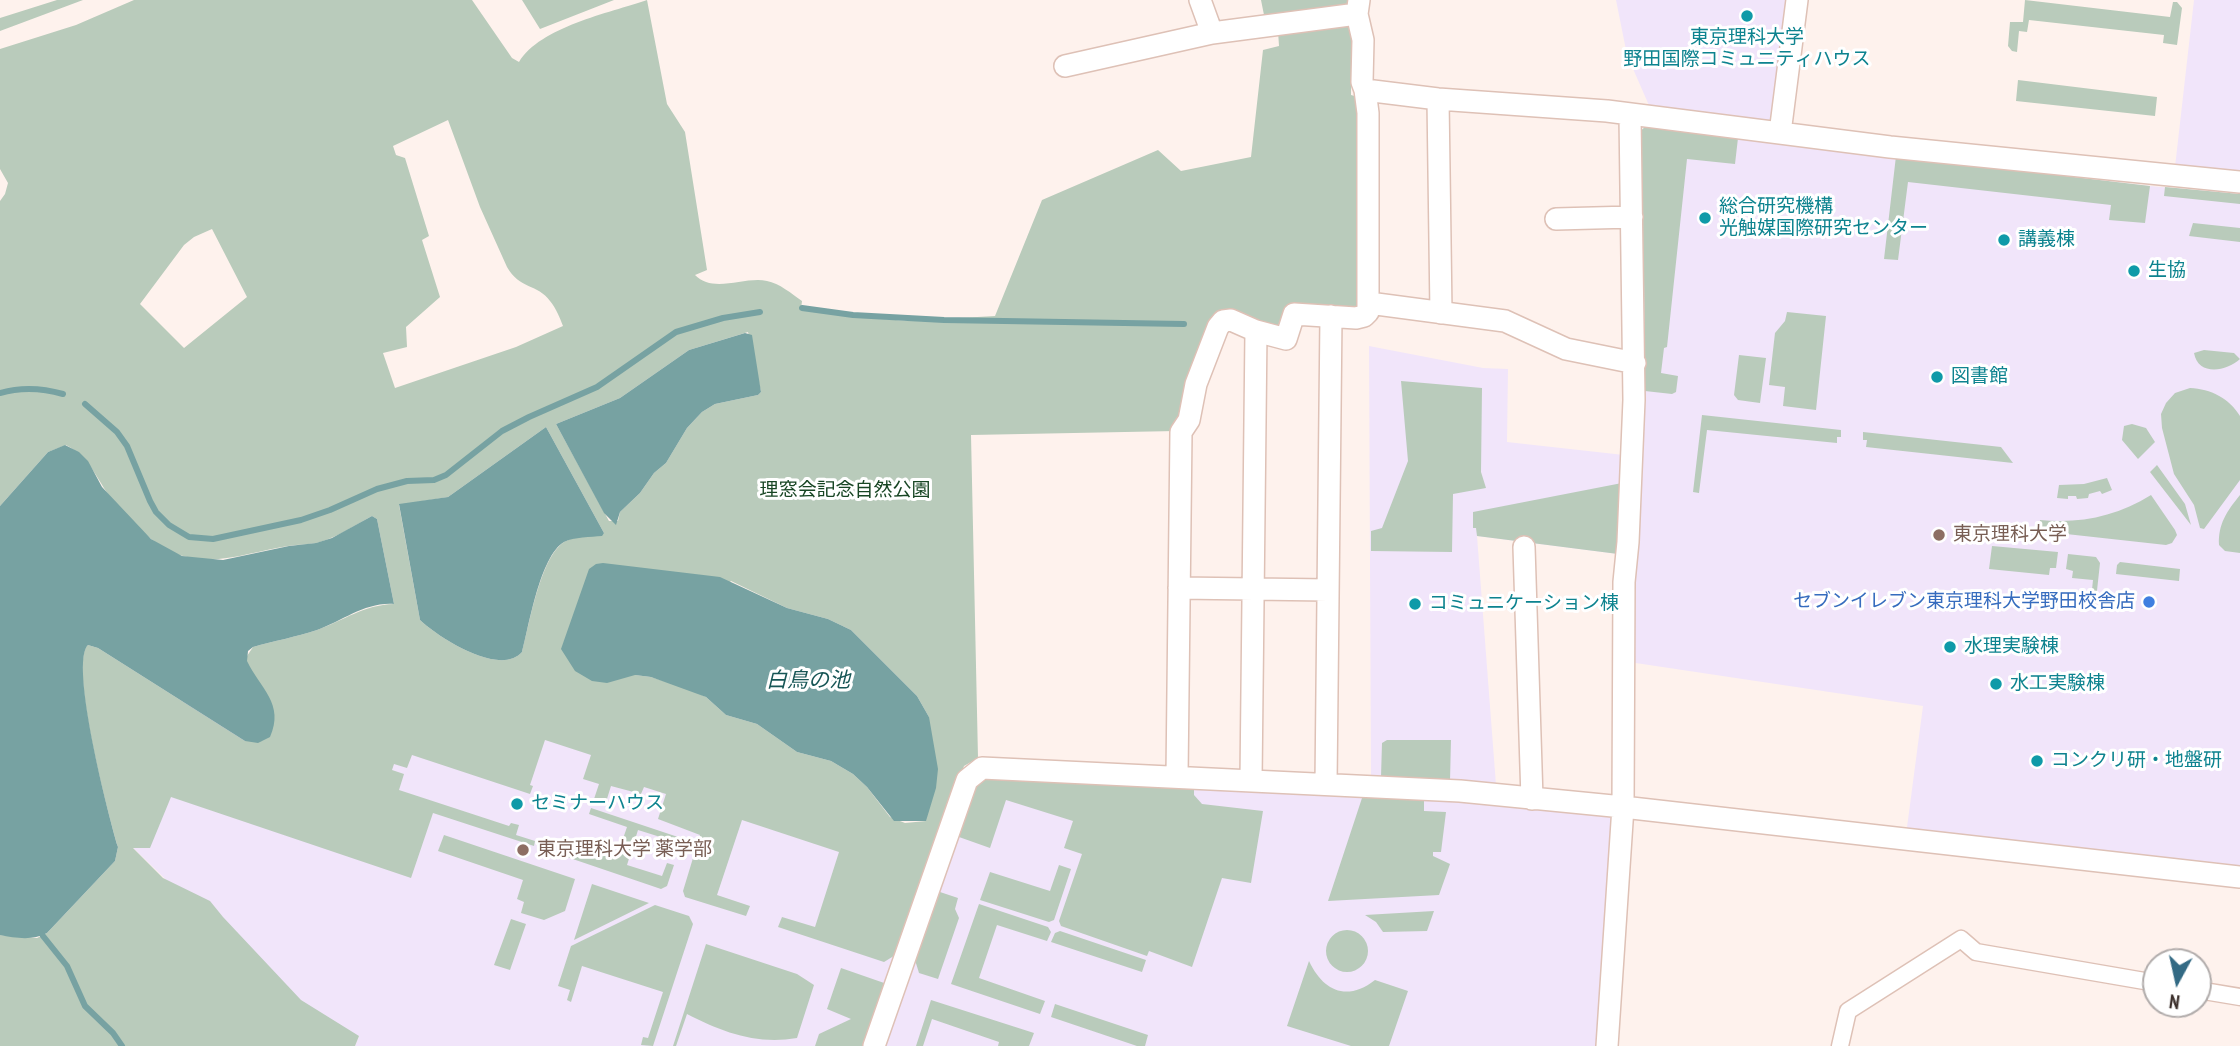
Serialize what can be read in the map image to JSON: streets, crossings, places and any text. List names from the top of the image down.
{
  "water": ["白鳥の池"],
  "parks": ["理窓会記念自然公園"],
  "places": [
    "東京理科大学 野田国際コミュニティハウス",
    "総合研究機構 光触媒国際研究センター",
    "講義棟",
    "生協",
    "図書館",
    "東京理科大学",
    "セブンイレブン東京理科大学野田校舎店",
    "コミュニケーション棟",
    "水理実験棟",
    "水工実験棟",
    "コンクリ研・地盤研",
    "セミナーハウス",
    "東京理科大学 薬学部"
  ],
  "north": "bottom"
}
